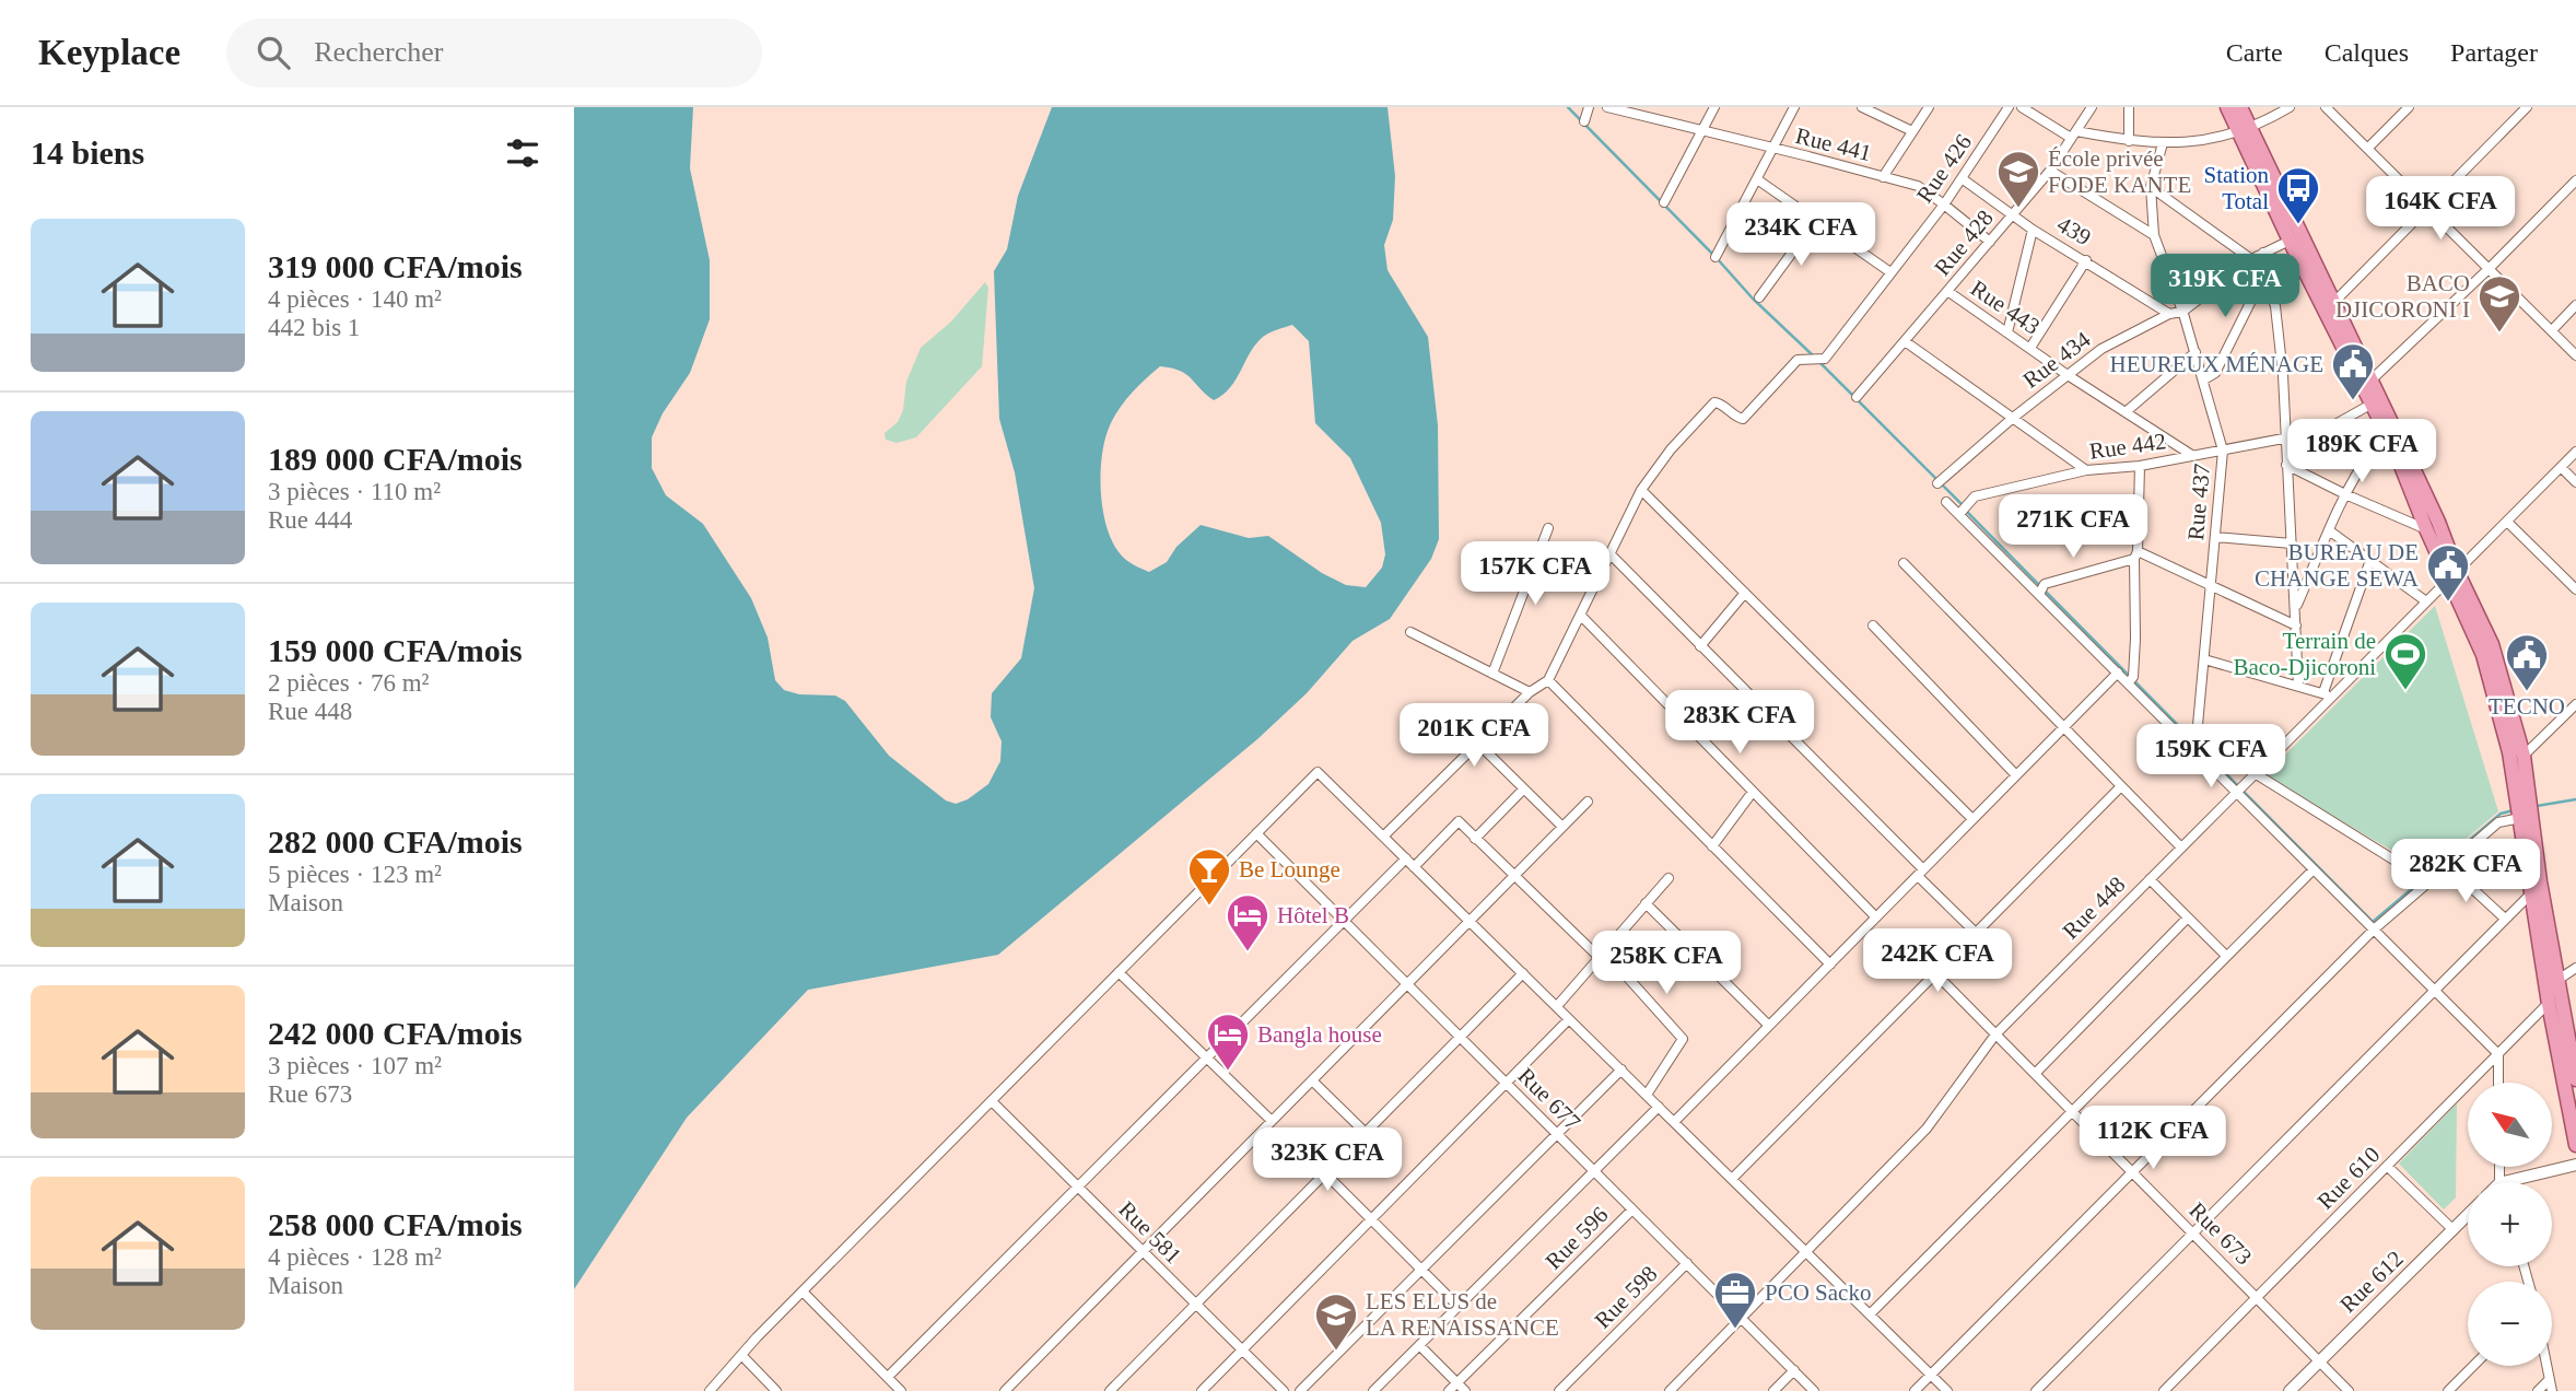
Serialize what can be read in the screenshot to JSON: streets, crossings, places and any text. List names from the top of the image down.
{
  "streets": {
    "street": [
      "Rue 441",
      "Rue 426",
      "439",
      "Rue 428",
      "Rue 443",
      "Rue 434",
      "Rue 442",
      "Rue 437",
      "Rue 448",
      "Rue 677",
      "Rue 610",
      "Rue 581",
      "Rue 673",
      "Rue 596",
      "Rue 612",
      "Rue 598"
    ]
  },
  "crossings": [
    ["Rue 441", "Rue 426"],
    ["Rue 441", "Rue 428"],
    ["Rue 426", "439"],
    ["439", "Rue 428"],
    ["439", "Rue 434"],
    ["Rue 428", "Rue 443"],
    ["Rue 443", "Rue 434"],
    ["Rue 443", "Rue 442"],
    ["Rue 434", "Rue 437"],
    ["Rue 442", "Rue 437"],
    ["Rue 448", "Rue 677"],
    ["Rue 448", "Rue 673"],
    ["Rue 677", "Rue 596"],
    ["Rue 677", "Rue 598"],
    ["Rue 610", "Rue 673"],
    ["Rue 673", "Rue 612"]
  ],
  "places": {
    "school or university": ["École privée FODE KANTE", "BACO DJICORONI I", "LES ELUS de LA RENAISSANCE"],
    "bus stop": ["Station Total"],
    "public building": ["HEUREUX MÉNAGE", "BUREAU DE CHANGE SEWA", "TECNO"],
    "sports": ["Terrain de Baco-Djicoroni"],
    "bar": ["Be Lounge"],
    "hotel": ["Hôtel B", "Bangla house"],
    "office": ["PCO Sacko"]
  },
  "north": "top left",
  "page": {
    "header": "Keyplace",
    "search": "Rechercher",
    "nav": ["Carte", "Calques", "Partager"],
    "heading": "14 biens",
    "price": [
      "164K CFA",
      "234K CFA",
      "319K CFA",
      "189K CFA",
      "271K CFA",
      "157K CFA",
      "283K CFA",
      "201K CFA",
      "159K CFA",
      "282K CFA",
      "242K CFA",
      "258K CFA",
      "112K CFA",
      "323K CFA"
    ],
    "list": [
      {
        "name": "319 000 CFA/mois",
        "note": "4 pièces · 140 m² · 442 bis 1"
      },
      {
        "name": "189 000 CFA/mois",
        "note": "3 pièces · 110 m² · Rue 444"
      },
      {
        "name": "159 000 CFA/mois",
        "note": "2 pièces · 76 m² · Rue 448"
      },
      {
        "name": "282 000 CFA/mois",
        "note": "5 pièces · 123 m² · Maison"
      },
      {
        "name": "242 000 CFA/mois",
        "note": "3 pièces · 107 m² · Rue 673"
      },
      {
        "name": "258 000 CFA/mois",
        "note": "4 pièces · 128 m² · Maison"
      }
    ],
    "map_buttons": ["+", "−"]
  }
}
